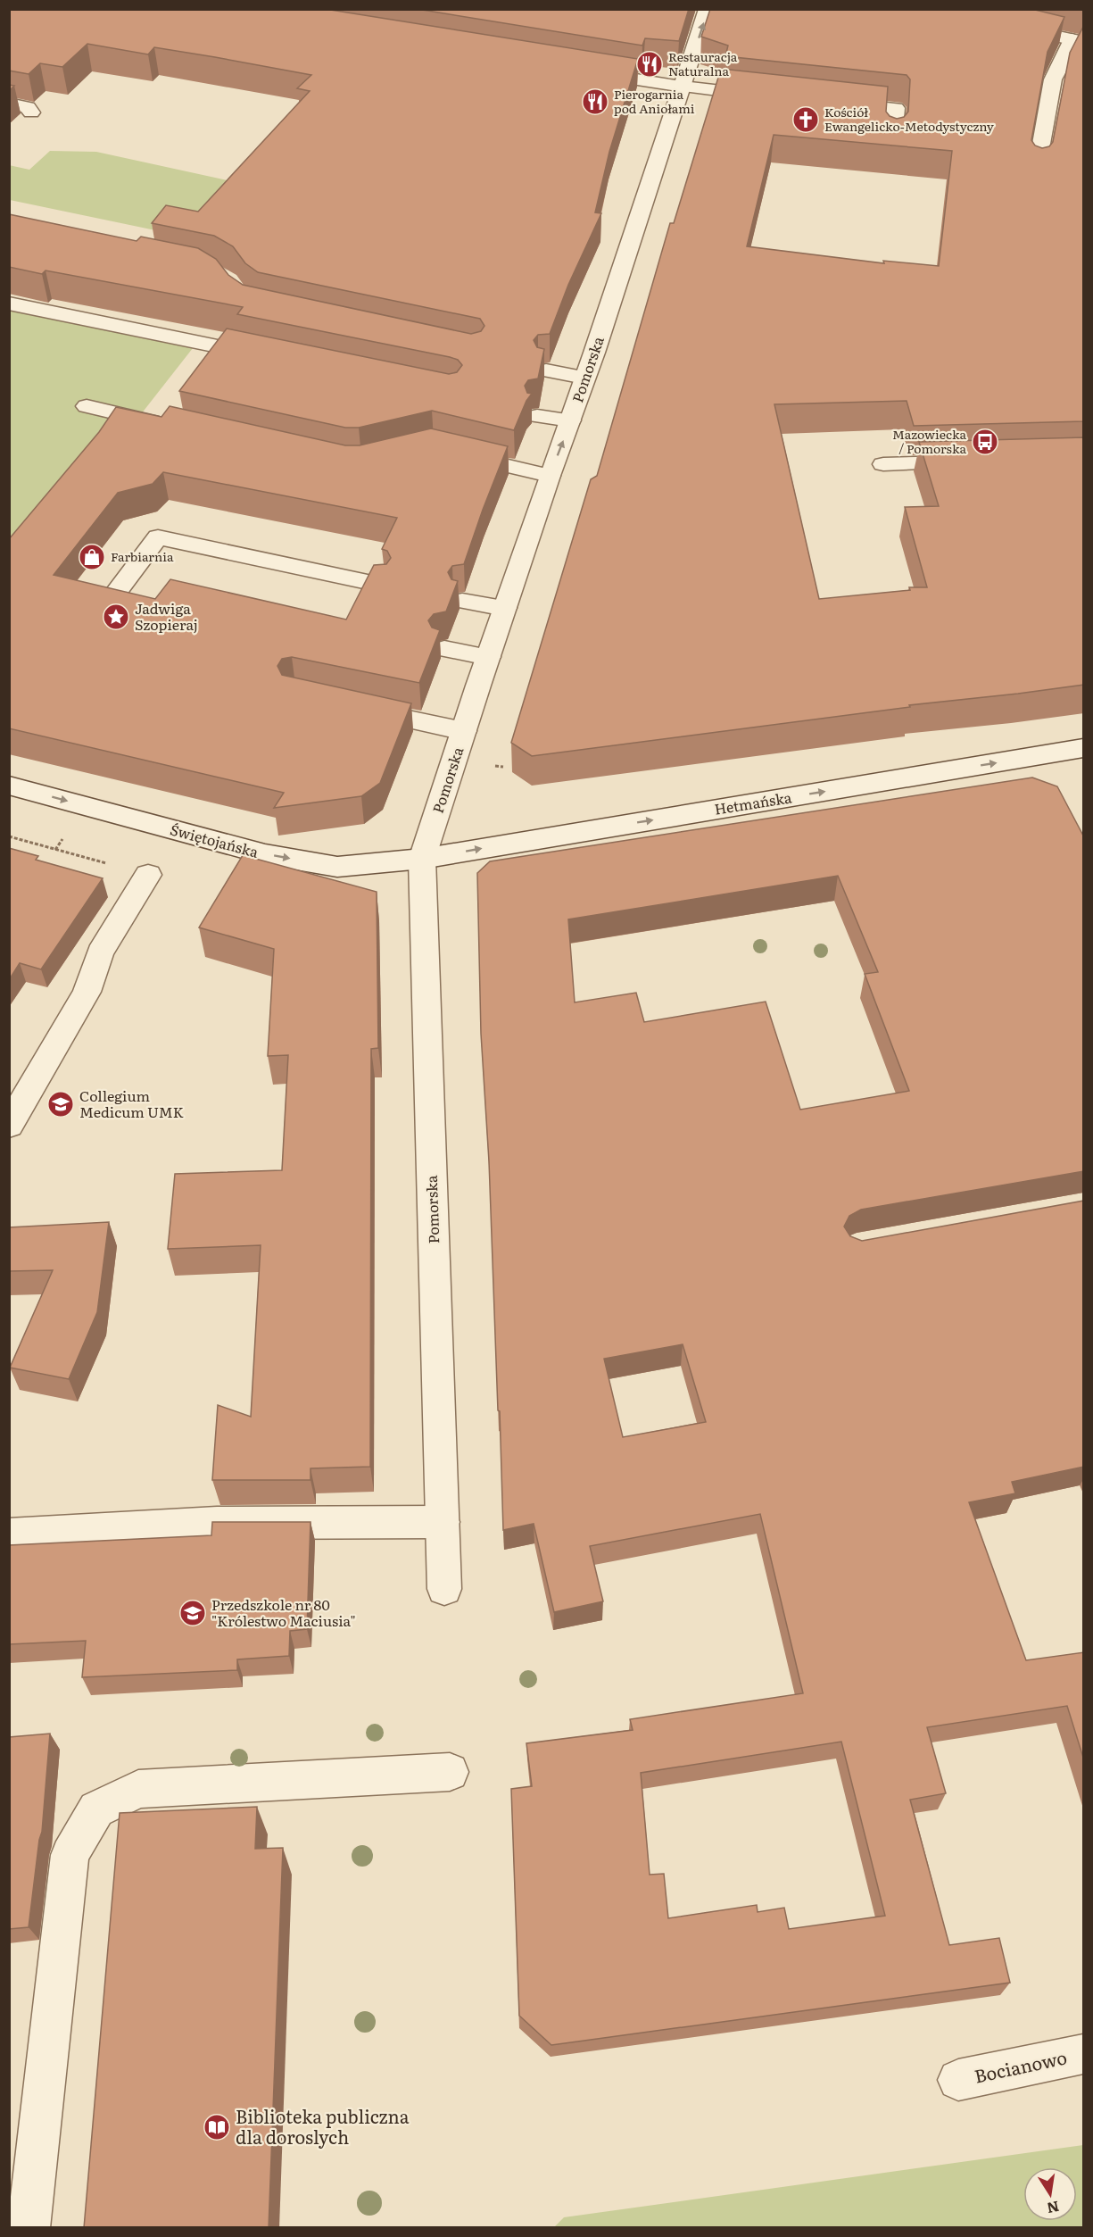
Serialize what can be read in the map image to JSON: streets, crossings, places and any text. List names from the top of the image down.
{
  "streets": {
    "street": [
      "Pomorska",
      "Hetmańska",
      "Świętojańska",
      "Bocianowo"
    ]
  },
  "crossings": [
    ["Pomorska", "Hetmańska"],
    ["Pomorska", "Świętojańska"],
    ["Hetmańska", "Świętojańska"]
  ],
  "one_way": ["Hetmańska", "Świętojańska"],
  "places": {
    "restaurant": ["Restauracja Naturalna", "Pierogarnia pod Aniołami"],
    "church": ["Kościół Ewangelicko-Metodystyczny"],
    "bus stop": ["Mazowiecka / Pomorska"],
    "shop": ["Farbiarnia"],
    "place": ["Jadwiga Szopieraj"],
    "school or university": ["Collegium Medicum UMK", "Przedszkole nr 80 \"Królestwo Maciusia\""],
    "library": ["Biblioteka publiczna dla doroslych"]
  },
  "north": "bottom"
}
